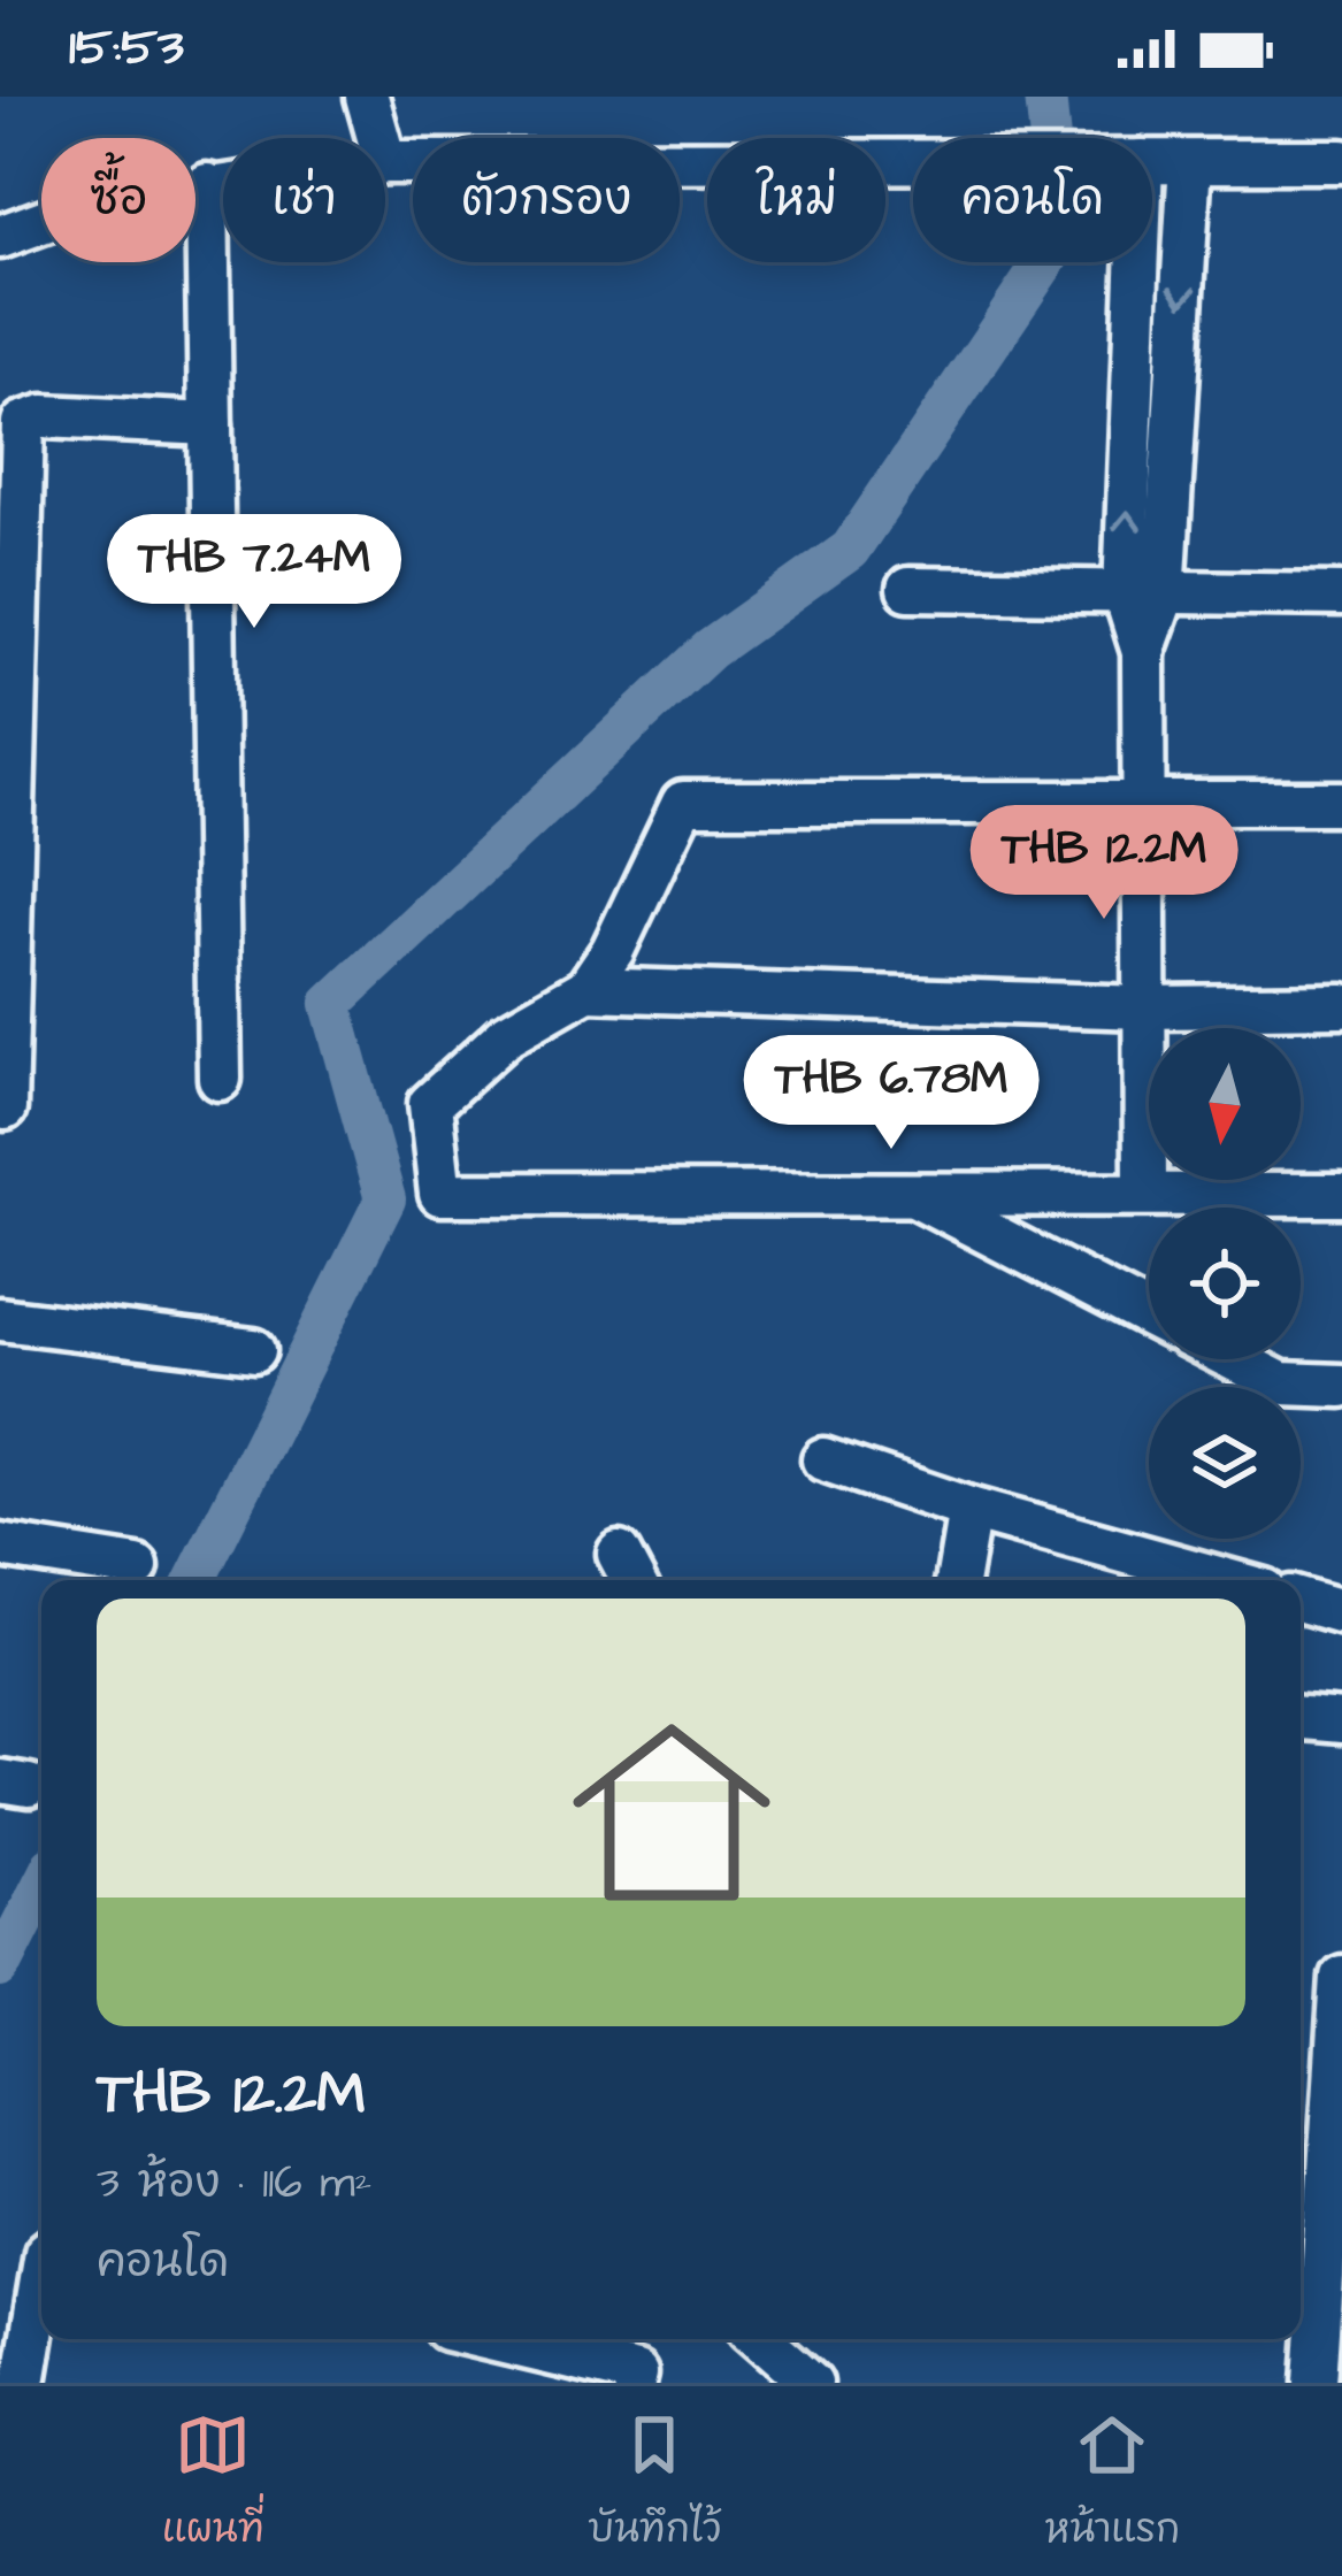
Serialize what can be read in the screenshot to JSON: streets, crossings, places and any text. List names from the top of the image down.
{
  "north": "bottom",
  "page": {
    "status": "15:53",
    "chip": [
      "ซื้อ",
      "เช่า",
      "ตัวกรอง",
      "ใหม่",
      "คอนโด"
    ],
    "price": ["THB 7.24M", "THB 12.2M", "THB 6.78M"],
    "list": [
      {
        "name": "THB 12.2M",
        "note": "3 ห้อง · 116 m² · คอนโด"
      }
    ],
    "tabs": ["แผนที่", "บันทึกไว้", "หน้าแรก"]
  }
}
